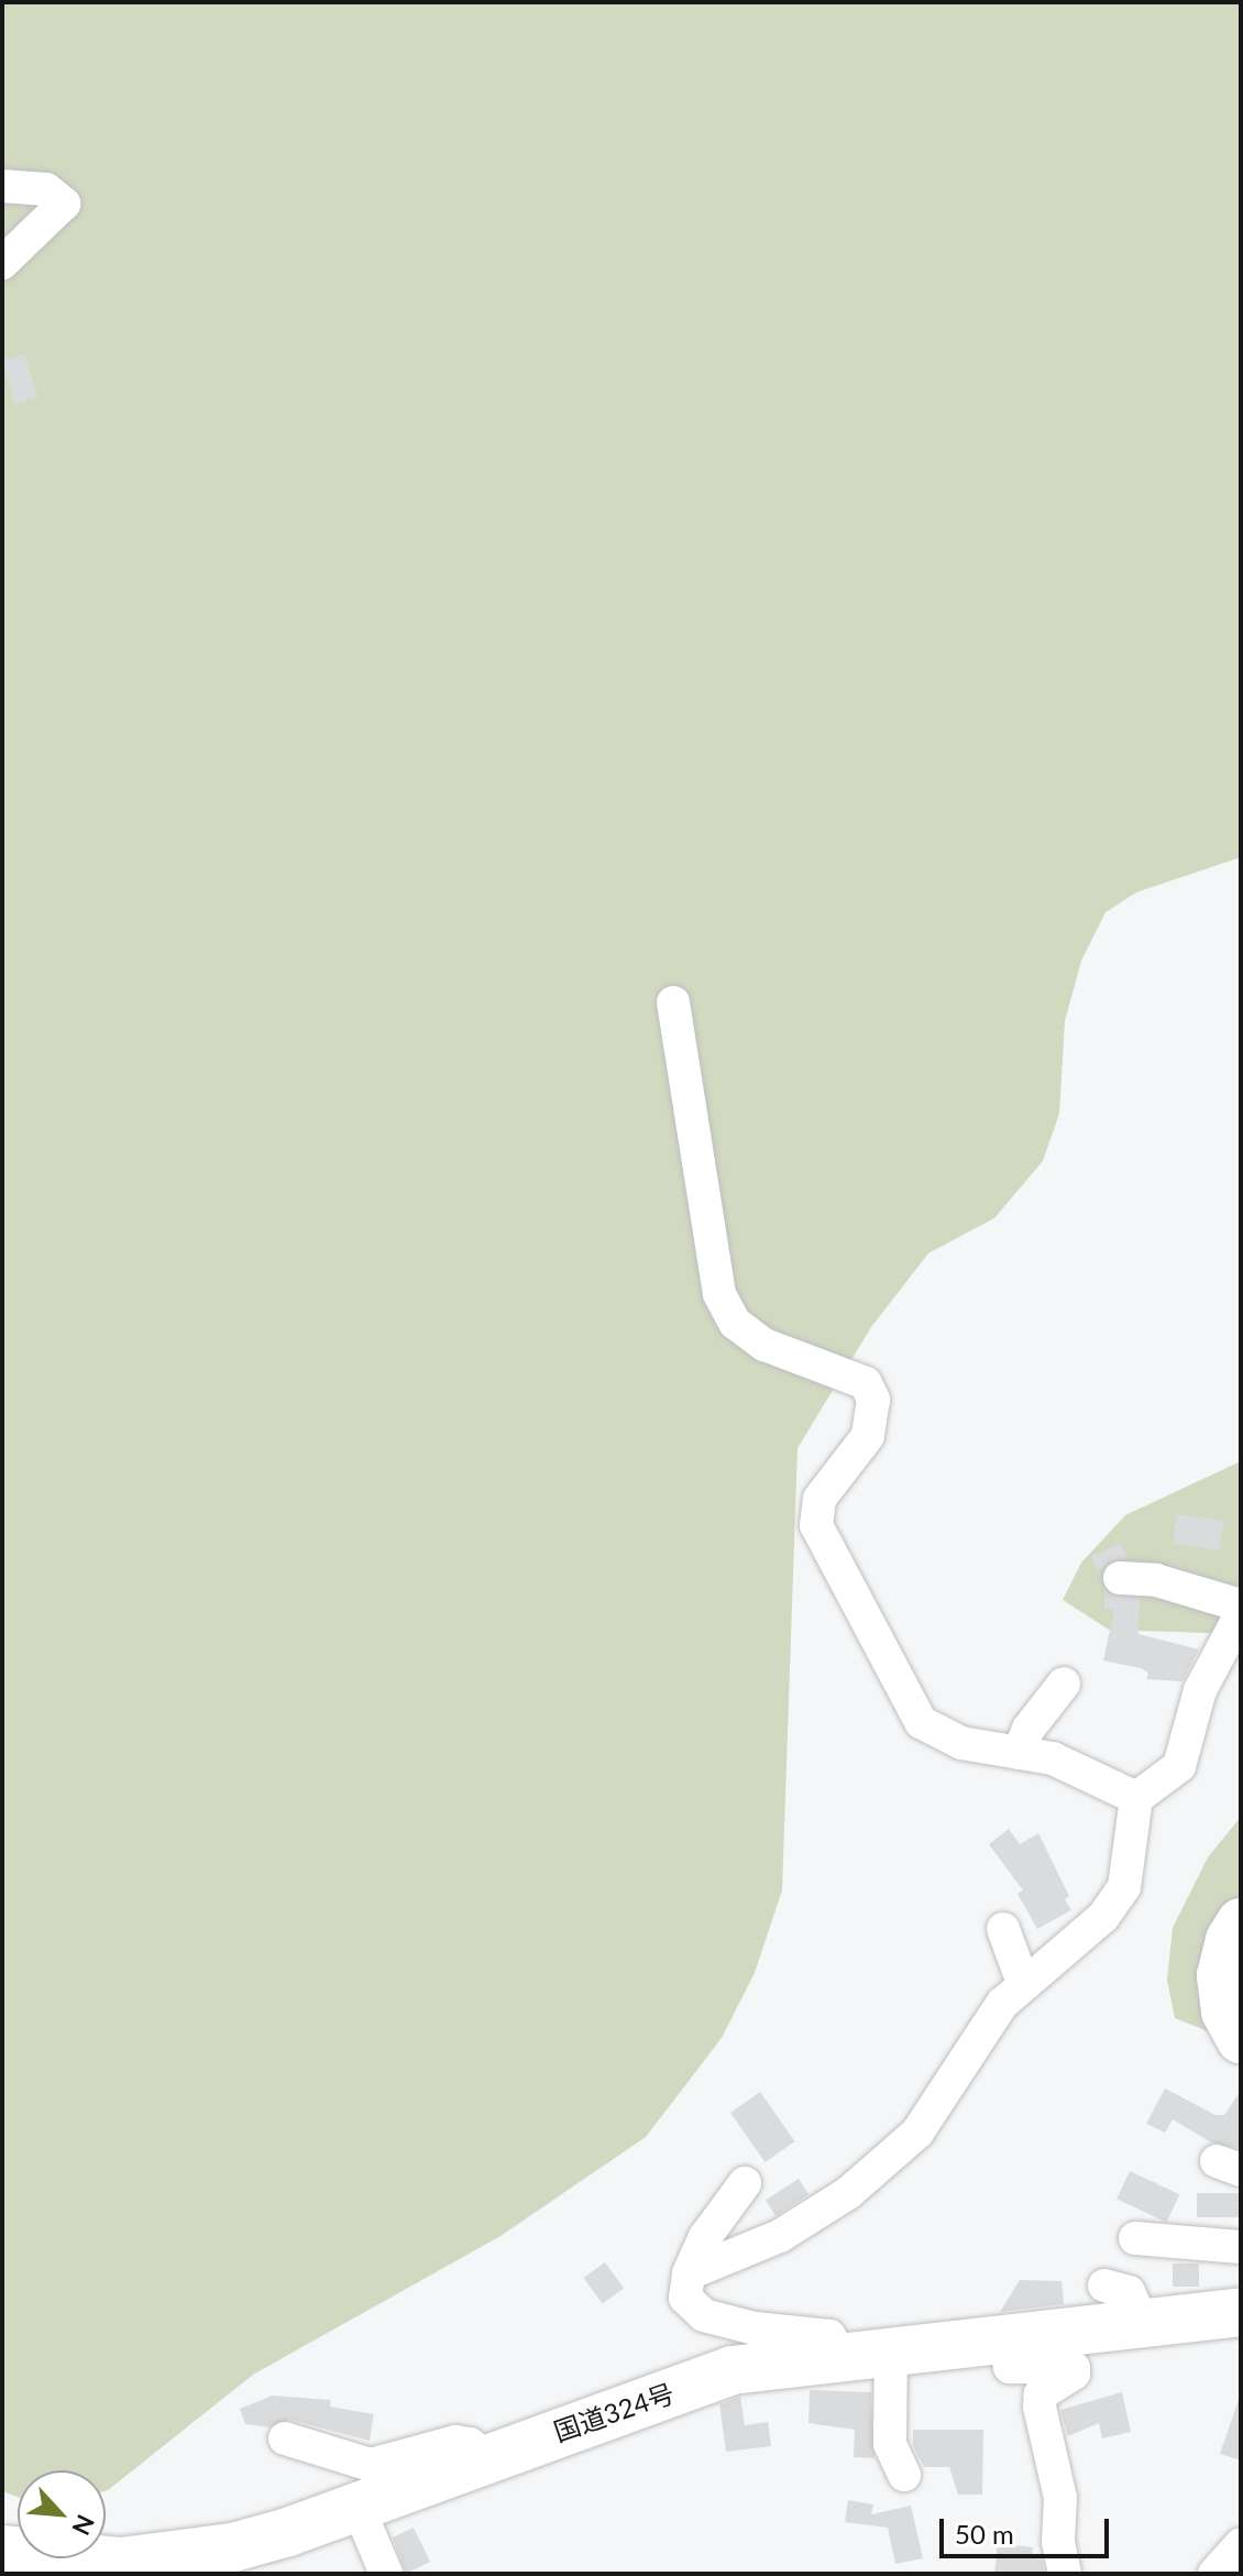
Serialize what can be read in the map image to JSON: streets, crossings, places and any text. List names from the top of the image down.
{
  "streets": {
    "highway": ["国道324号"]
  },
  "scale_bar": "50 m",
  "north": "bottom right"
}
